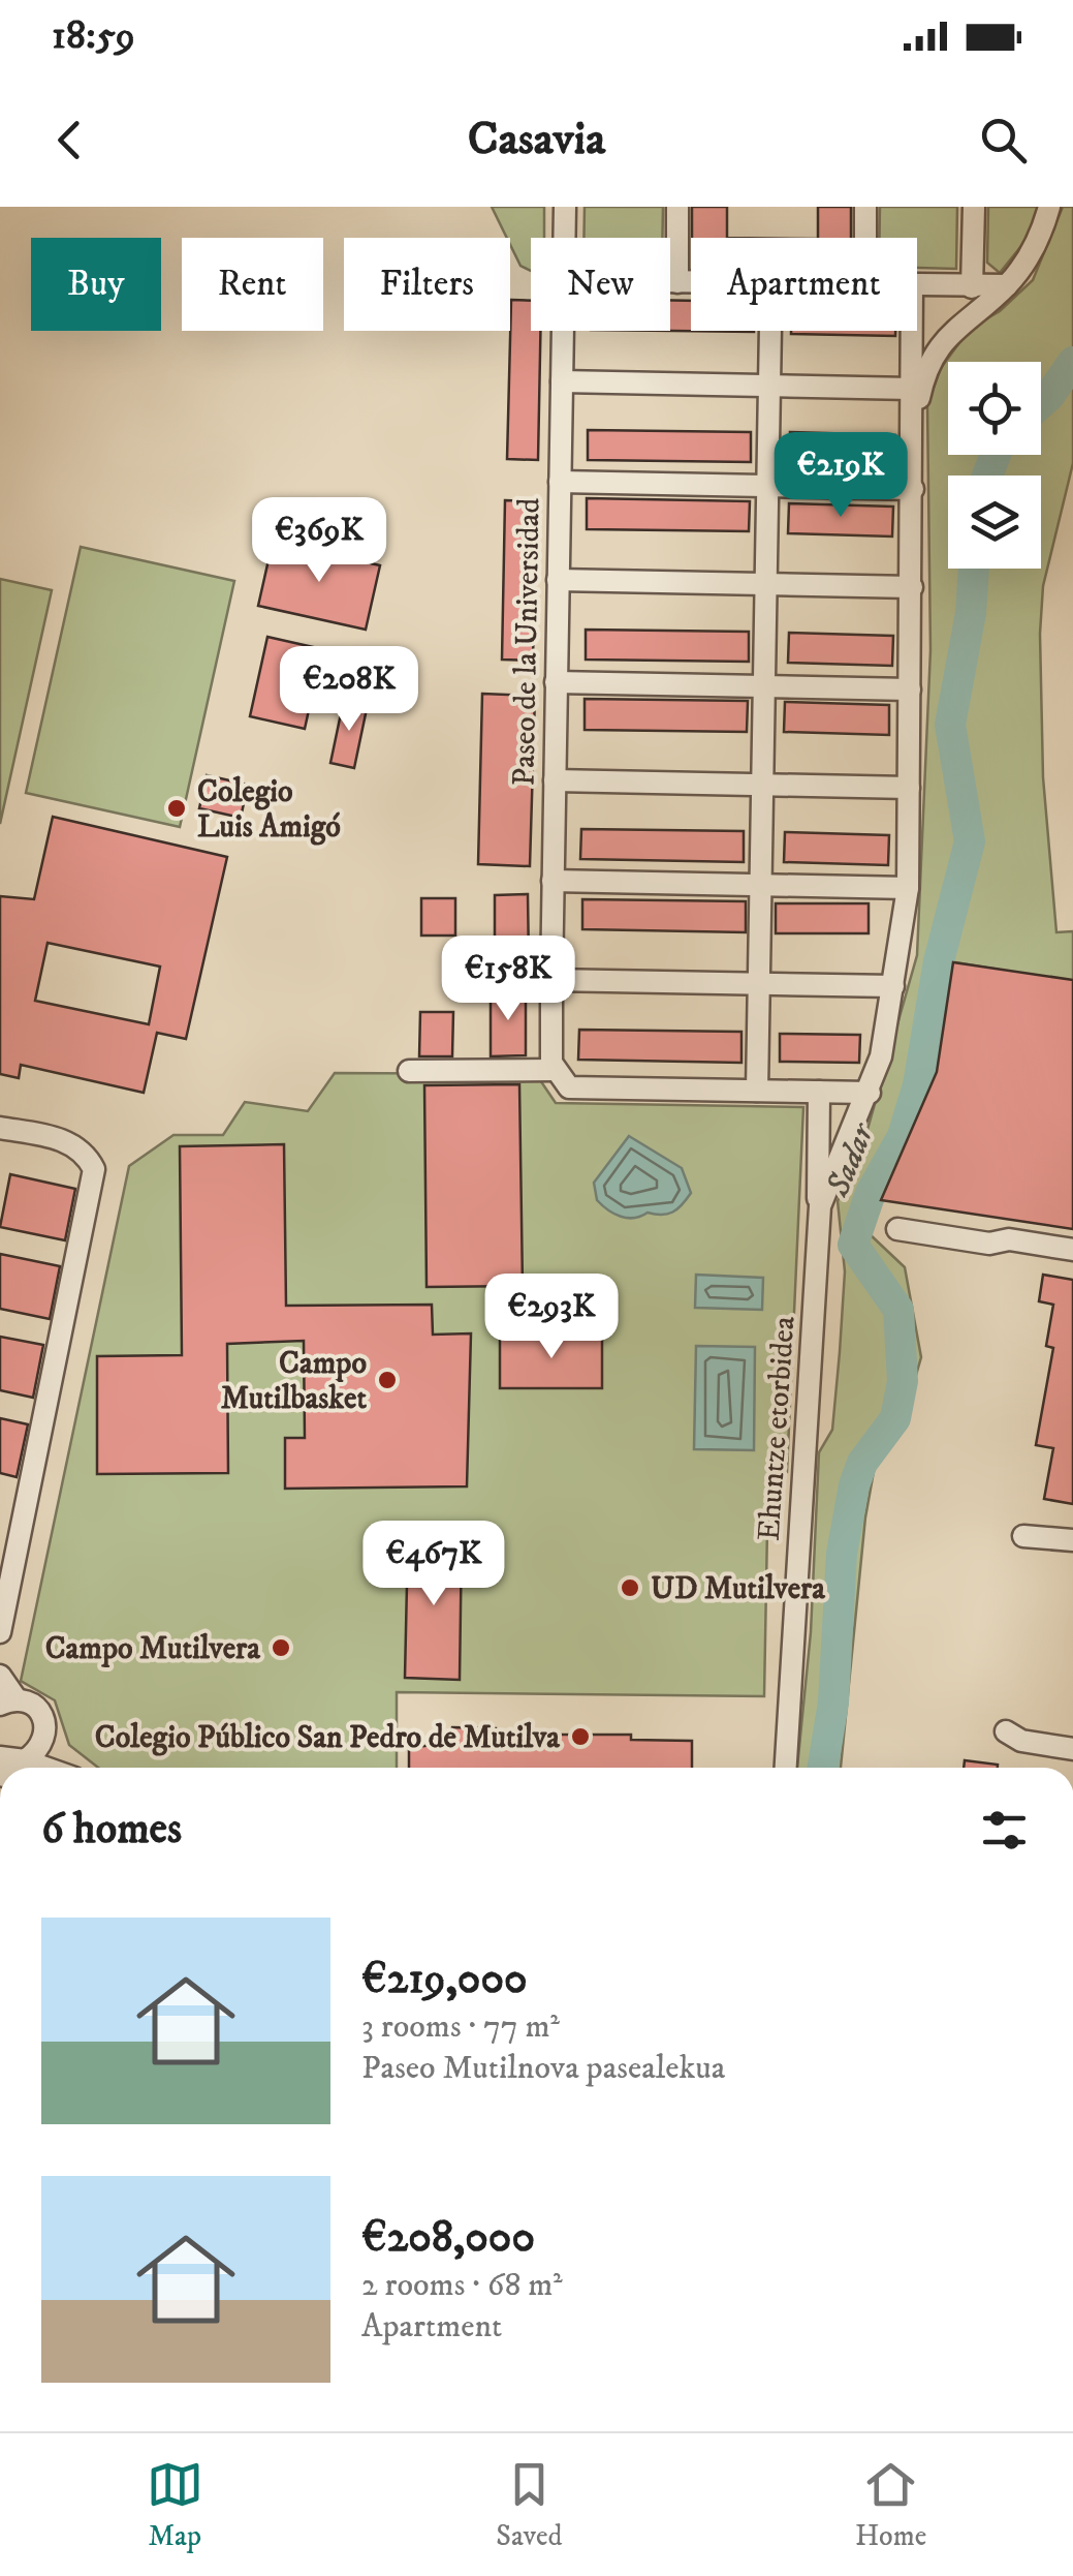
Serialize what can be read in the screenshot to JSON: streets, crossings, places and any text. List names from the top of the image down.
{
  "streets": {
    "street": ["Paseo de la Universidad", "Ehuntze etorbidea"]
  },
  "water": ["Sadar"],
  "places": [
    "Colegio Luis Amigó",
    "Campo Mutilbasket",
    "UD Mutilvera",
    "Campo Mutilvera",
    "Colegio Público San Pedro de Mutilva"
  ],
  "page": {
    "status": "18:59",
    "header": "Casavia",
    "chip": [
      "Buy",
      "Rent",
      "Filters",
      "New",
      "Apartment"
    ],
    "price": [
      "€219K",
      "€369K",
      "€208K",
      "€158K",
      "€293K",
      "€467K"
    ],
    "heading": "6 homes",
    "list": [
      {
        "name": "€219,000",
        "note": "3 rooms · 77 m² · Paseo Mutilnova pasealekua"
      },
      {
        "name": "€208,000",
        "note": "2 rooms · 68 m² · Apartment"
      }
    ],
    "tabs": ["Map", "Saved", "Home"]
  }
}
